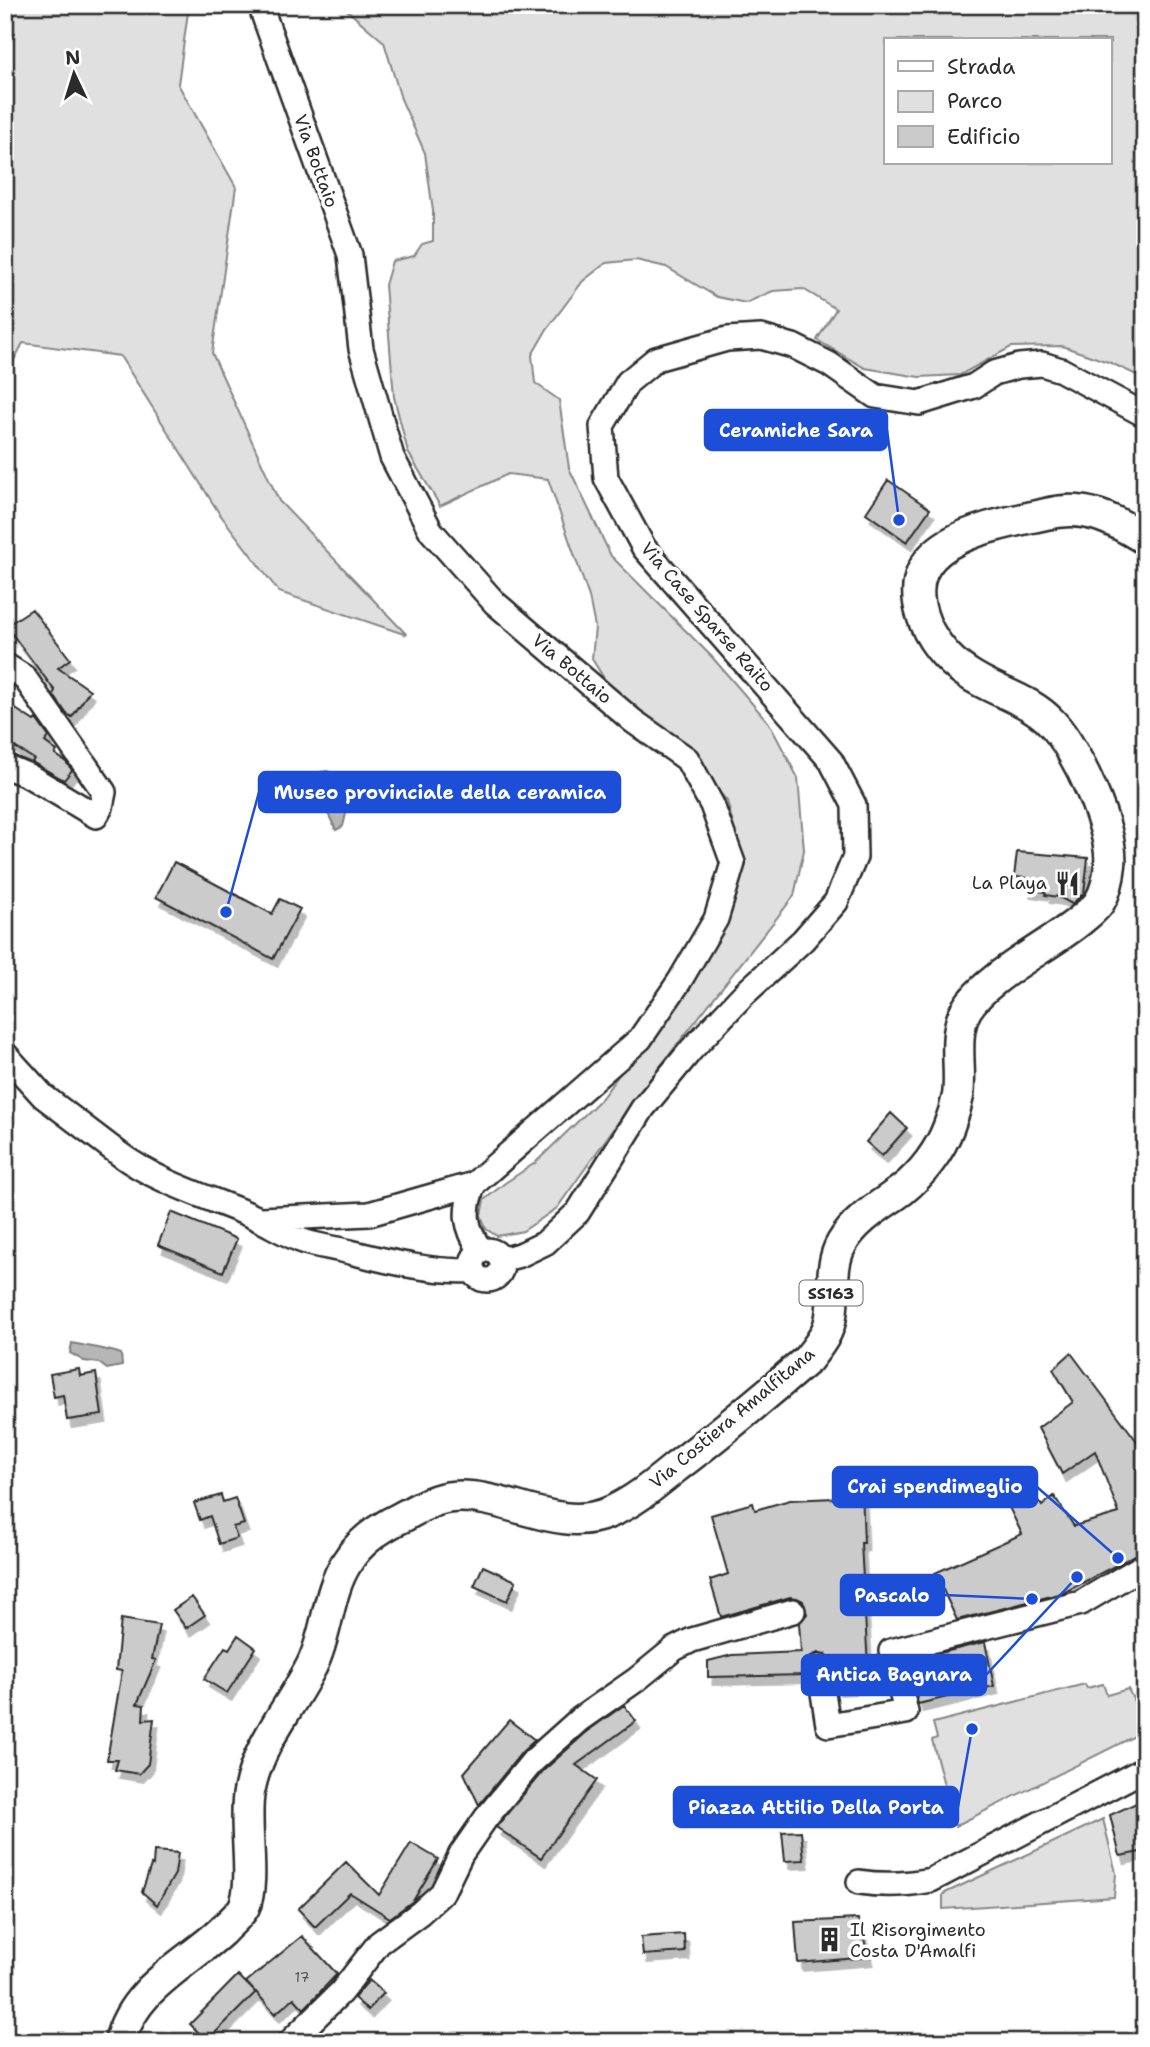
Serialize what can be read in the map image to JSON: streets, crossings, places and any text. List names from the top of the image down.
{
  "streets": {
    "main road": ["SS163", "Via Costiera Amalfitana"],
    "street": ["Via Bottaio", "Via Case Sparse Raito"]
  },
  "places": {
    "other": [
      "Ceramiche Sara",
      "Museo provinciale della ceramica",
      "Crai spendimeglio",
      "Antica Bagnara",
      "Pascalo",
      "Piazza Attilio Della Porta"
    ],
    "restaurant": ["La Playa"],
    "building": ["Il Risorgimento Costa D'Amalfi"]
  },
  "house_numbers": ["17"],
  "legend": ["Strada", "Parco", "Edificio"],
  "north": "top"
}
